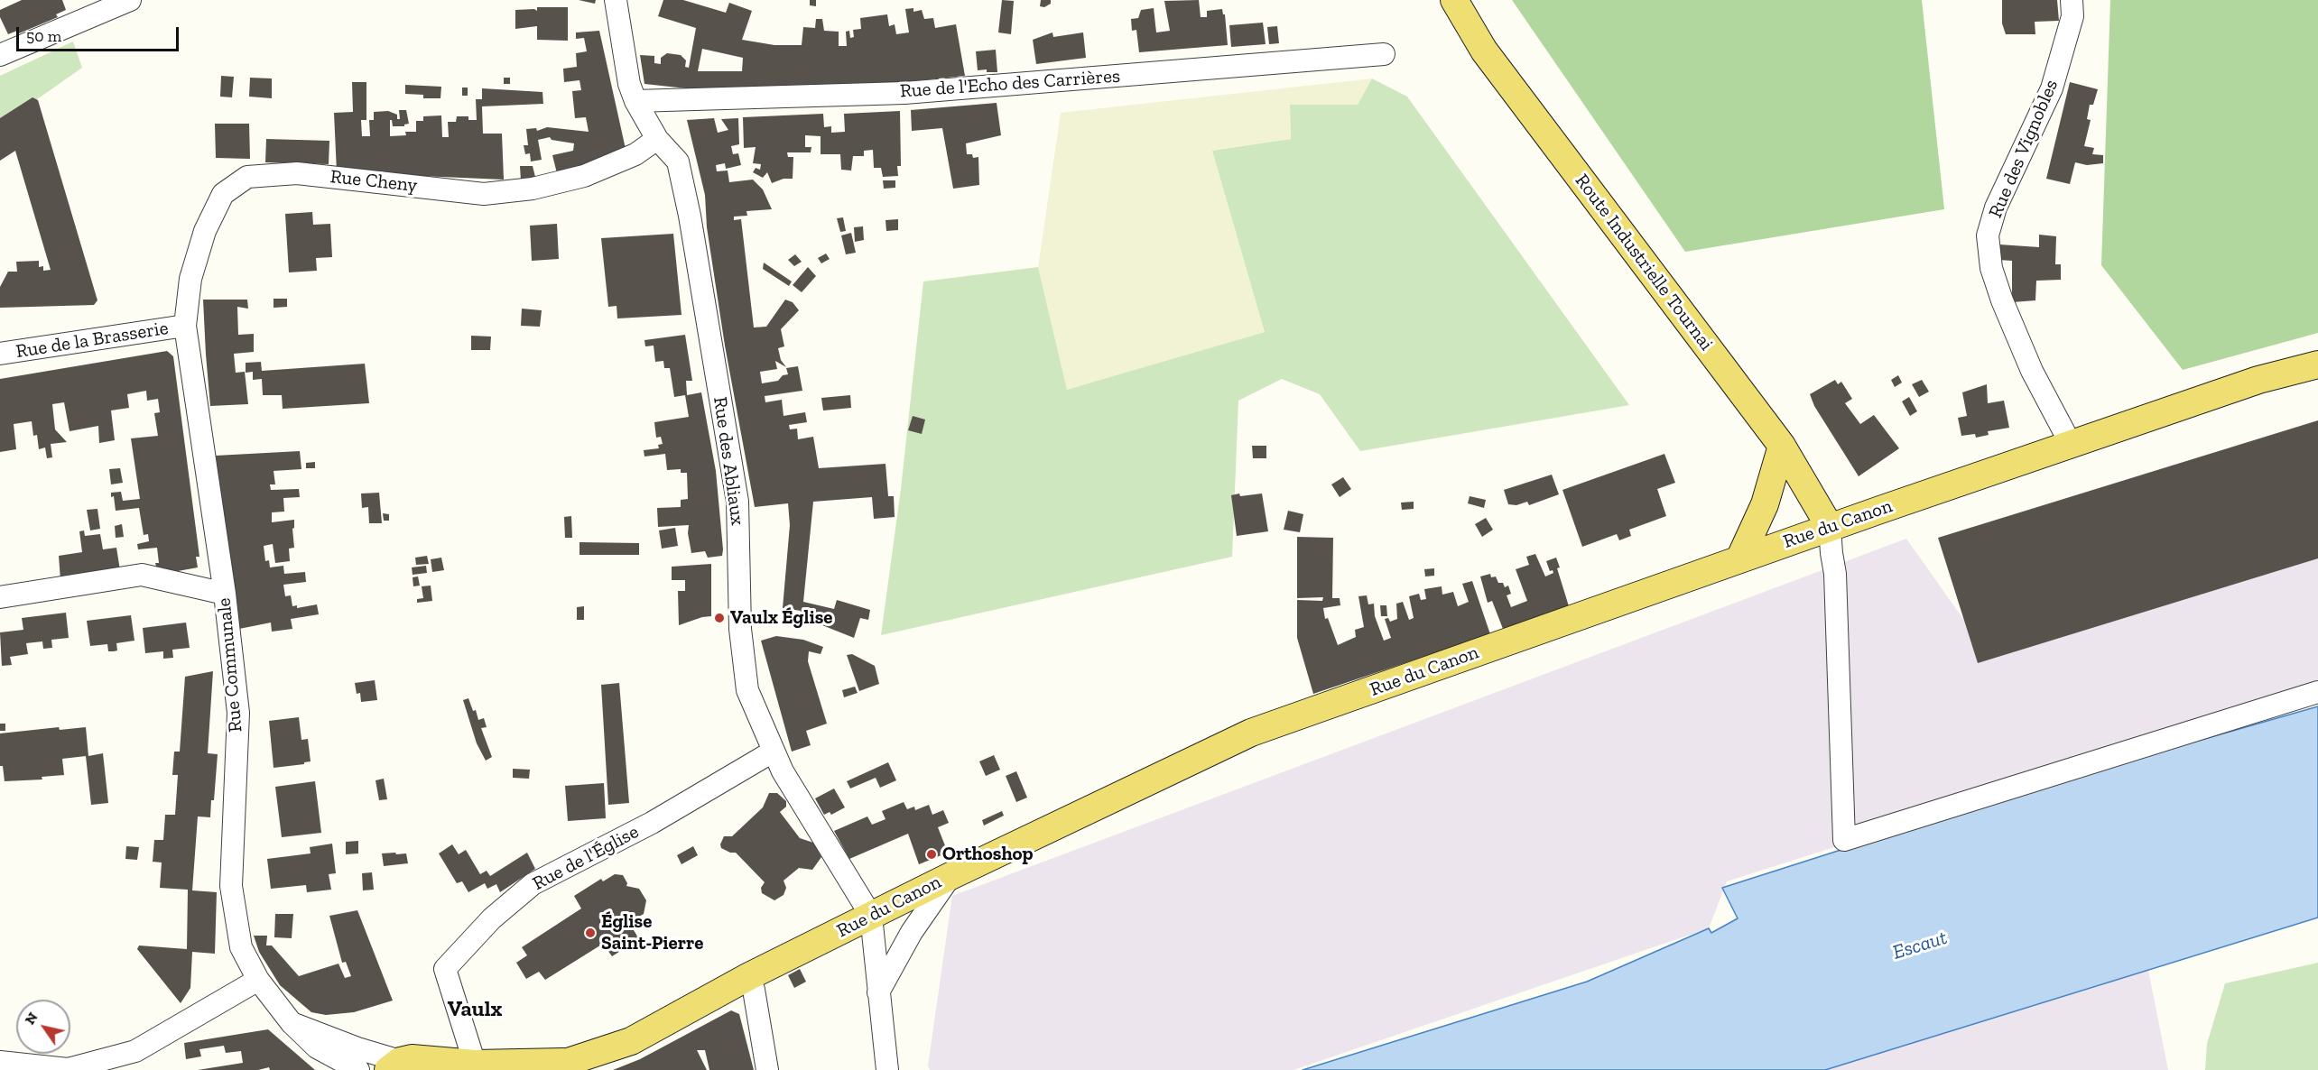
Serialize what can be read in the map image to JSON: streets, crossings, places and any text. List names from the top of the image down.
{
  "streets": {
    "main road": ["Route Industrielle Tournai", "Rue du Canon"],
    "street": [
      "Rue de l'Echo des Carrières",
      "Rue des Vignobles",
      "Rue Cheny",
      "Rue de la Brasserie",
      "Rue des Abliaux",
      "Rue Communale",
      "Rue de l'Église"
    ]
  },
  "crossings": [
    ["Rue de l'Echo des Carrières", "Rue des Abliaux"],
    ["Rue des Vignobles", "Rue du Canon"],
    ["Rue Cheny", "Rue de la Brasserie"],
    ["Rue Cheny", "Rue des Abliaux"],
    ["Rue Cheny", "Rue Communale"],
    ["Route Industrielle Tournai", "Rue du Canon"],
    ["Rue de la Brasserie", "Rue Communale"],
    ["Rue des Abliaux", "Rue du Canon"],
    ["Rue des Abliaux", "Rue de l'Église"]
  ],
  "districts": ["Vaulx"],
  "water": ["Escaut"],
  "places": ["Vaulx Église", "Orthoshop", "Église Saint-Pierre"],
  "scale_bar": "50 m",
  "north": "top left"
}
